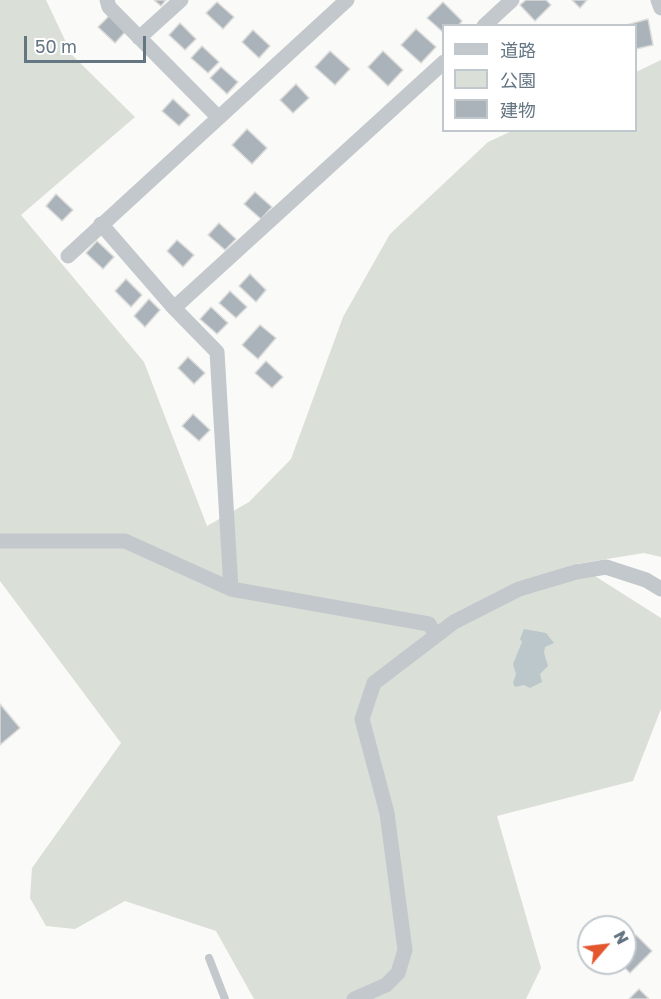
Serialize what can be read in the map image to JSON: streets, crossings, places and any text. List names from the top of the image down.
{
  "legend": ["道路", "公園", "建物"],
  "scale_bar": "50 m",
  "north": "top right"
}
